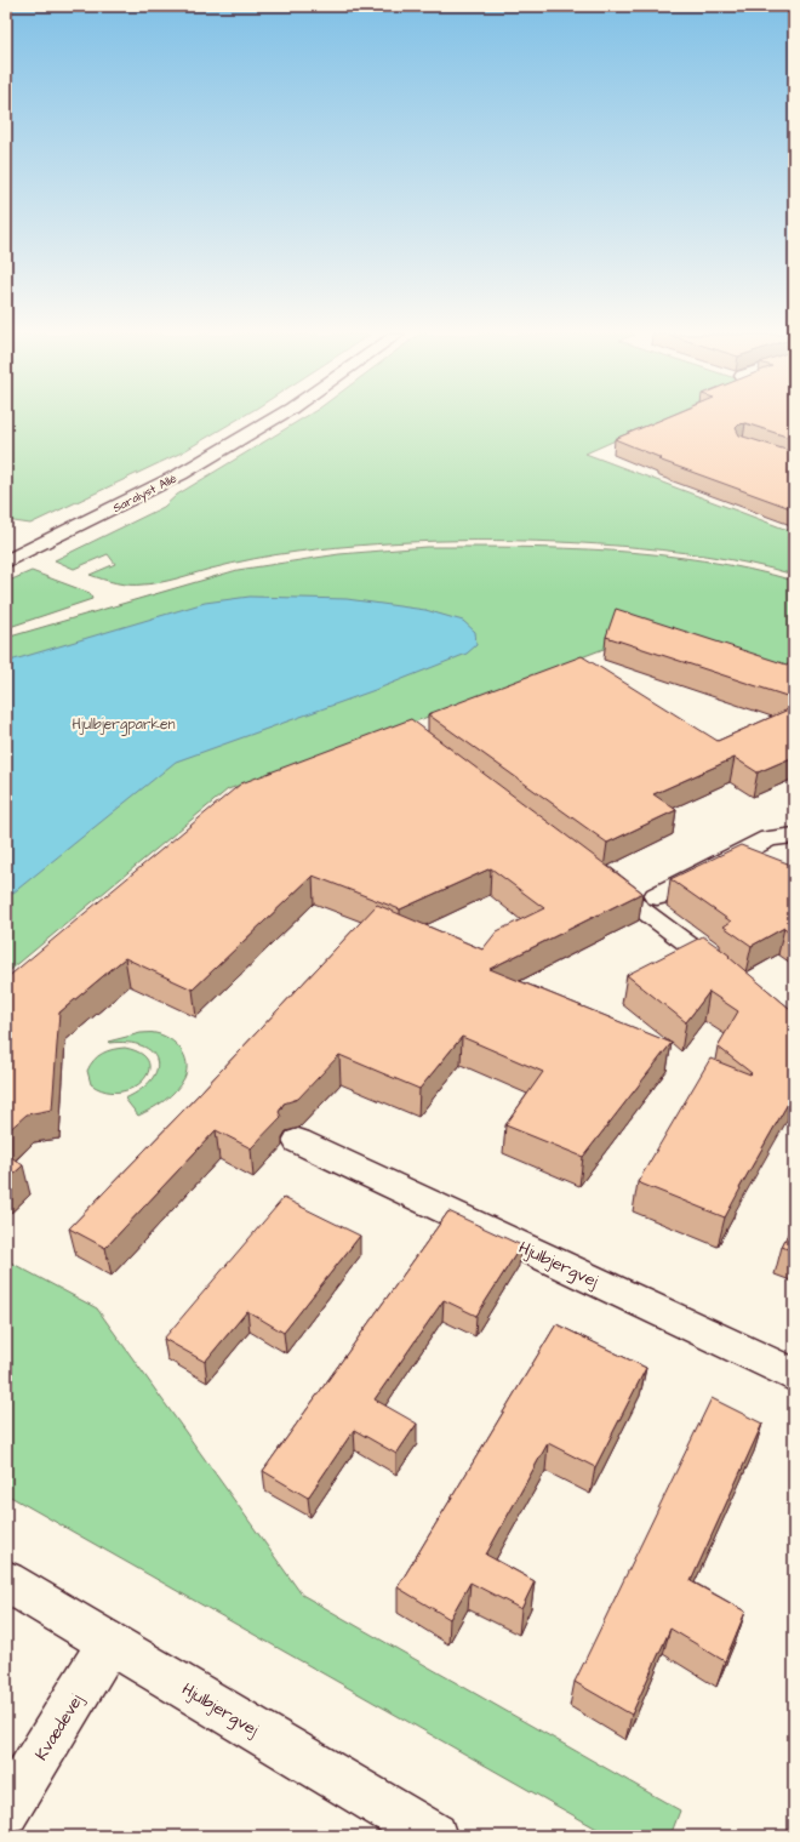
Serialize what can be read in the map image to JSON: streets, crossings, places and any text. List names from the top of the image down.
{
  "streets": {
    "street": ["Saralyst Allé", "Hjulbjergvej", "Kvædevej"]
  },
  "crossings": [
    ["Hjulbjergvej", "Kvædevej"]
  ],
  "parks": ["Hjulbjergparken"]
}
